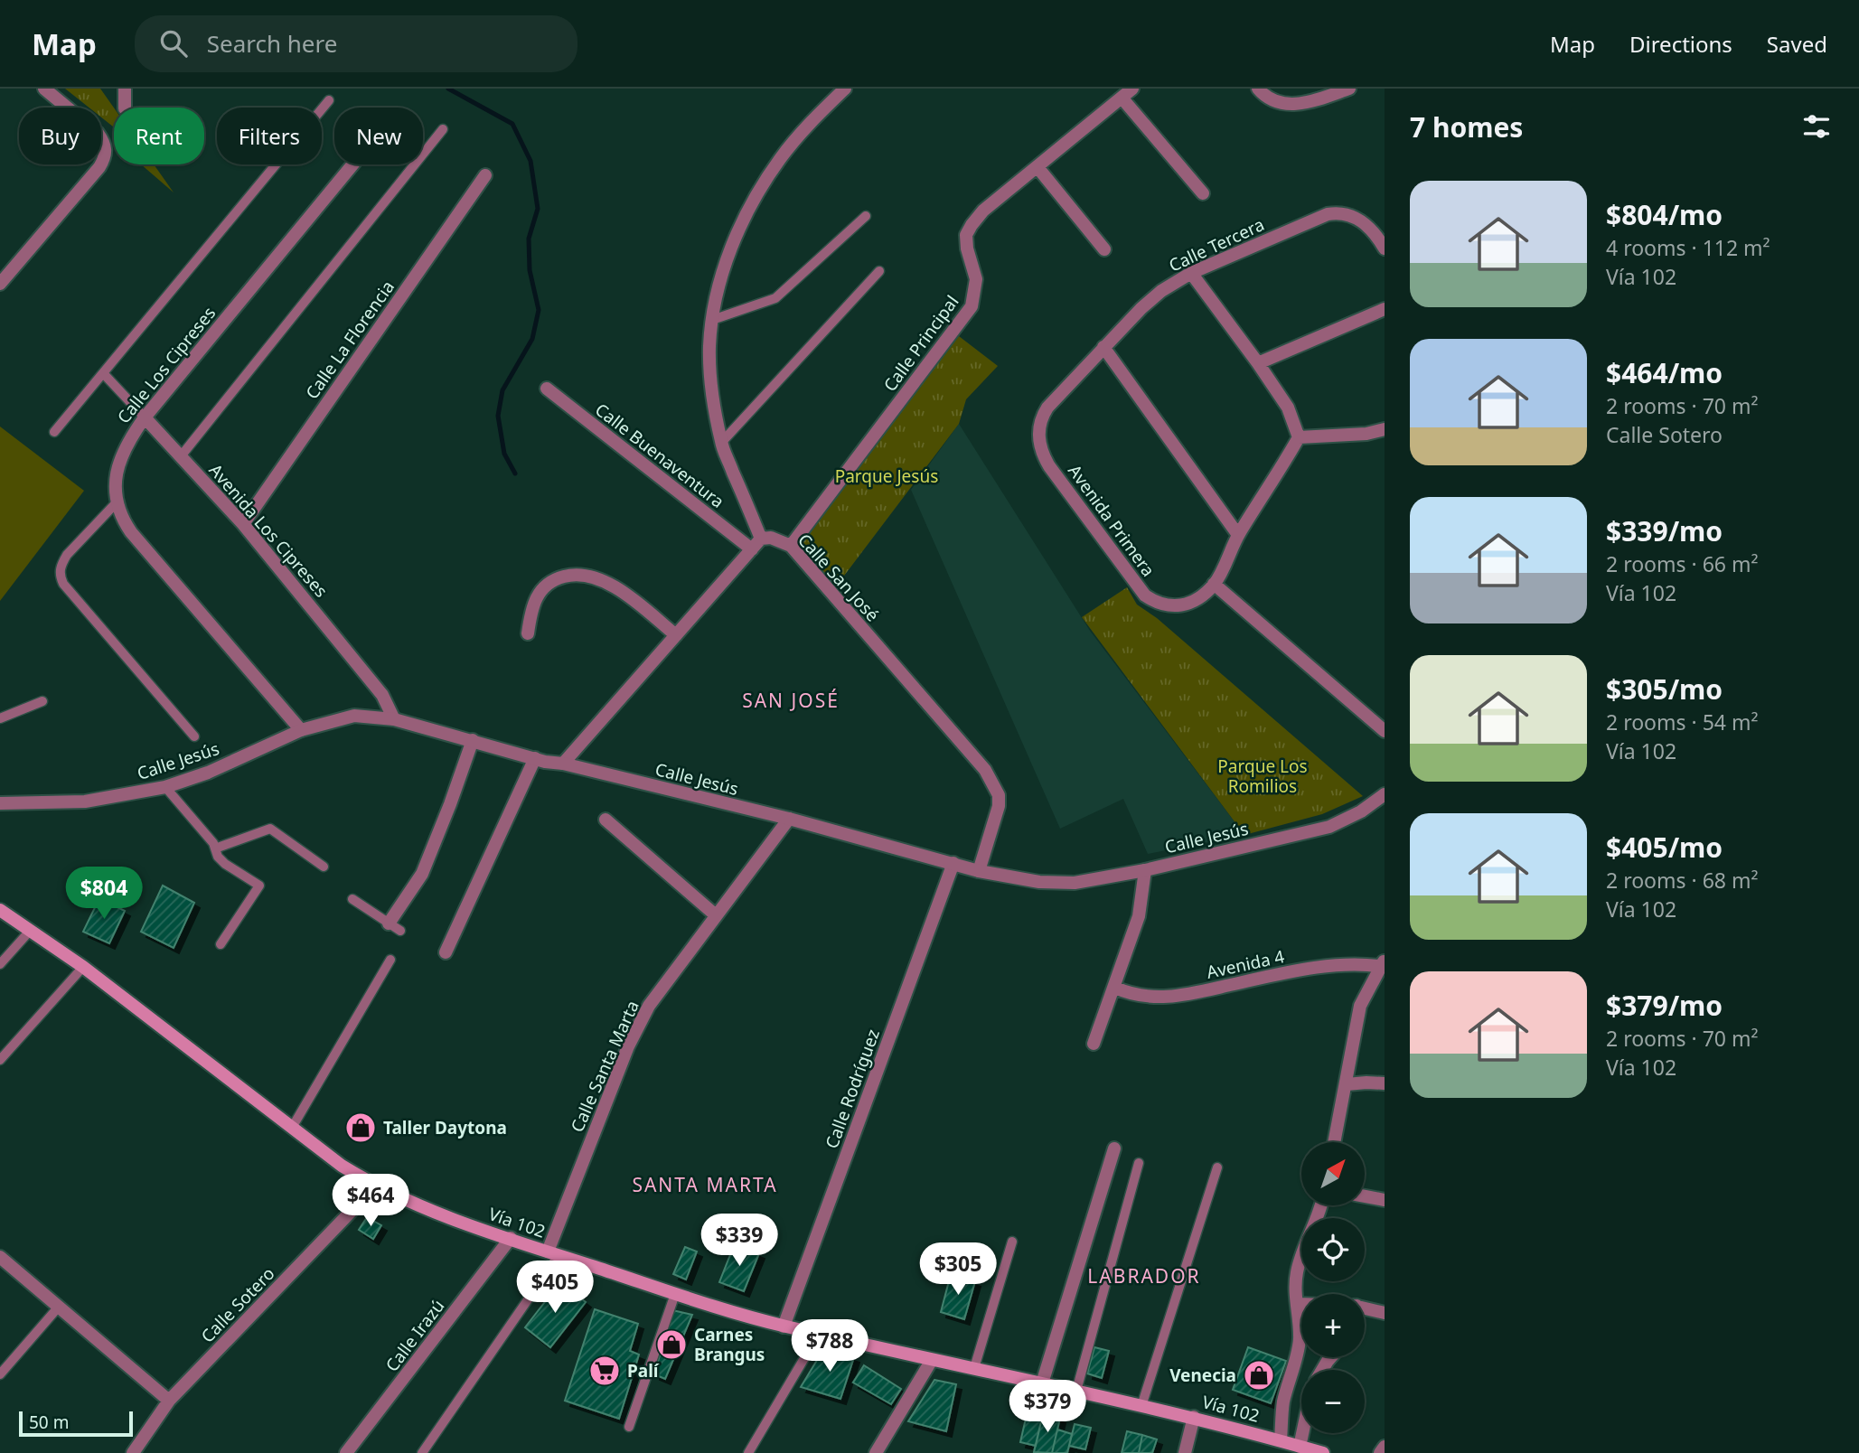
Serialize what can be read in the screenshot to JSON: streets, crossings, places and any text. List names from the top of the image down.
{
  "streets": {
    "main road": ["Vía 102"],
    "street": [
      "Calle Tercera",
      "Calle La Florencia",
      "Calle Principal",
      "Calle Los Cipreses",
      "Calle Buenaventura",
      "Avenida Primera",
      "Avenida Los Cipreses",
      "Calle San José",
      "Calle Jesús",
      "Avenida 4",
      "Calle Santa Marta",
      "Calle Rodríguez",
      "Calle Sotero",
      "Calle Irazú"
    ]
  },
  "crossings": [
    ["Calle Tercera", "Avenida Primera"],
    ["Calle La Florencia", "Avenida Los Cipreses"],
    ["Calle Principal", "Calle San José"],
    ["Calle Los Cipreses", "Avenida Los Cipreses"],
    ["Calle Los Cipreses", "Calle Jesús"],
    ["Calle Buenaventura", "Calle San José"],
    ["Avenida Los Cipreses", "Calle Jesús"],
    ["Calle San José", "Calle Jesús"],
    ["Calle Jesús", "Calle Santa Marta"],
    ["Calle Jesús", "Calle Rodríguez"],
    ["Calle Santa Marta", "Vía 102"],
    ["Calle Rodríguez", "Vía 102"],
    ["Vía 102", "Calle Sotero"],
    ["Vía 102", "Calle Irazú"]
  ],
  "districts": ["SAN JOSÉ", "SANTA MARTA", "LABRADOR"],
  "parks": ["Parque Jesús", "Parque Los Romilios"],
  "places": {
    "shop": ["Taller Daytona", "Carnes Brangus", "Venecia"],
    "supermarket": ["Palí"]
  },
  "scale_bar": "50 m",
  "north": "top right",
  "page": {
    "header": "Map",
    "search": "Search here",
    "nav": ["Map", "Directions", "Saved"],
    "heading": "7 homes",
    "chip": [
      "Buy",
      "Rent",
      "Filters",
      "New"
    ],
    "list": [
      {
        "name": "$804/mo",
        "note": "4 rooms · 112 m² · Vía 102"
      },
      {
        "name": "$464/mo",
        "note": "2 rooms · 70 m² · Calle Sotero"
      },
      {
        "name": "$339/mo",
        "note": "2 rooms · 66 m² · Vía 102"
      },
      {
        "name": "$305/mo",
        "note": "2 rooms · 54 m² · Vía 102"
      },
      {
        "name": "$405/mo",
        "note": "2 rooms · 68 m² · Vía 102"
      },
      {
        "name": "$379/mo",
        "note": "2 rooms · 70 m² · Vía 102"
      }
    ],
    "price": [
      "$804",
      "$464",
      "$339",
      "$305",
      "$405",
      "$788",
      "$379"
    ],
    "map_buttons": ["+", "−"],
    "scale": "50 m"
  }
}
